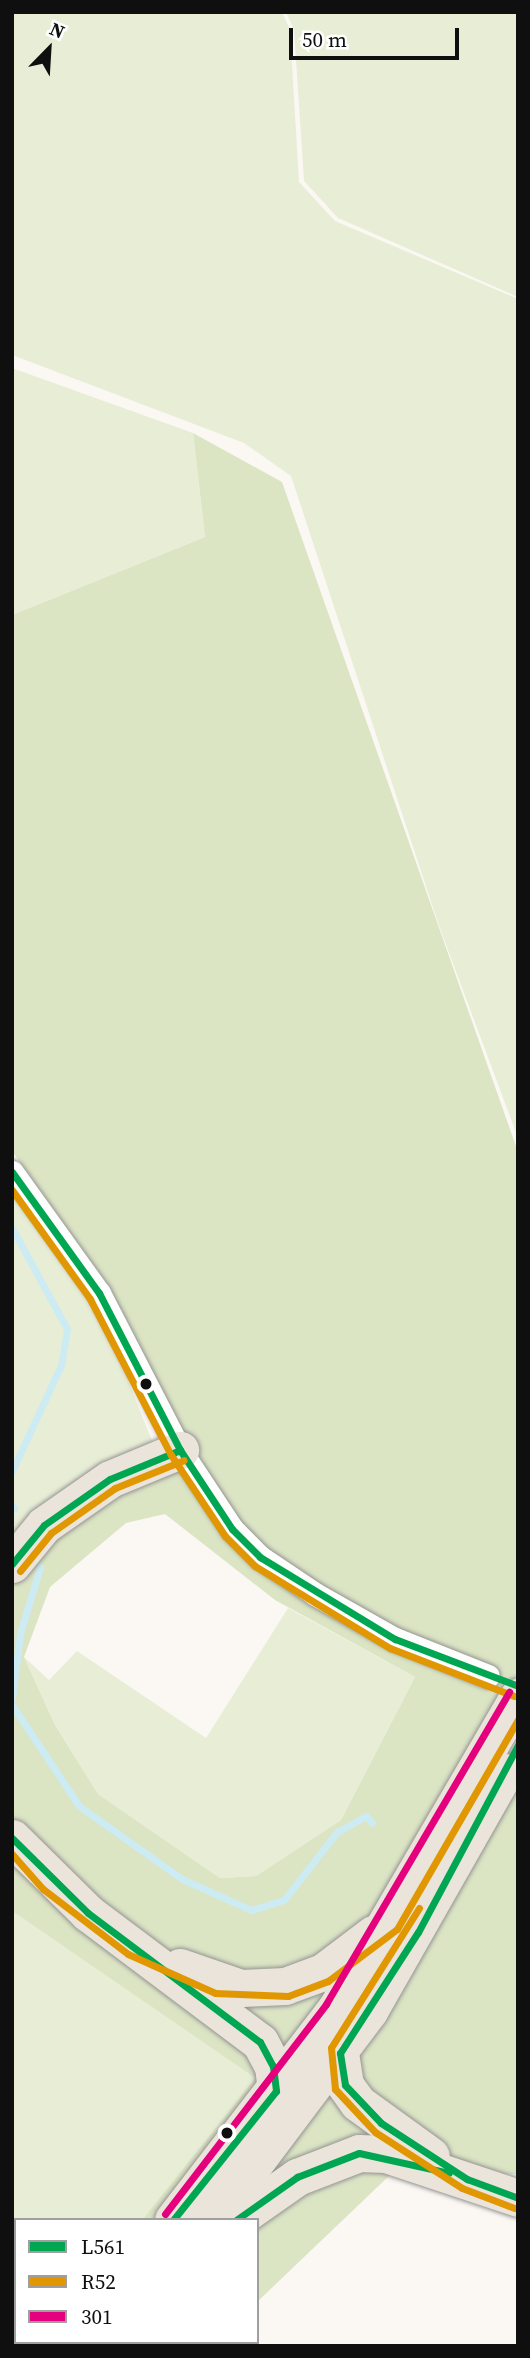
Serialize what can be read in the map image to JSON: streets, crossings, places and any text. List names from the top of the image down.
{
  "lines": ["transit line L561", "transit line R52", "transit line 301"],
  "legend": ["L561", "R52", "301"],
  "scale_bar": "50 m",
  "north": "top right"
}
